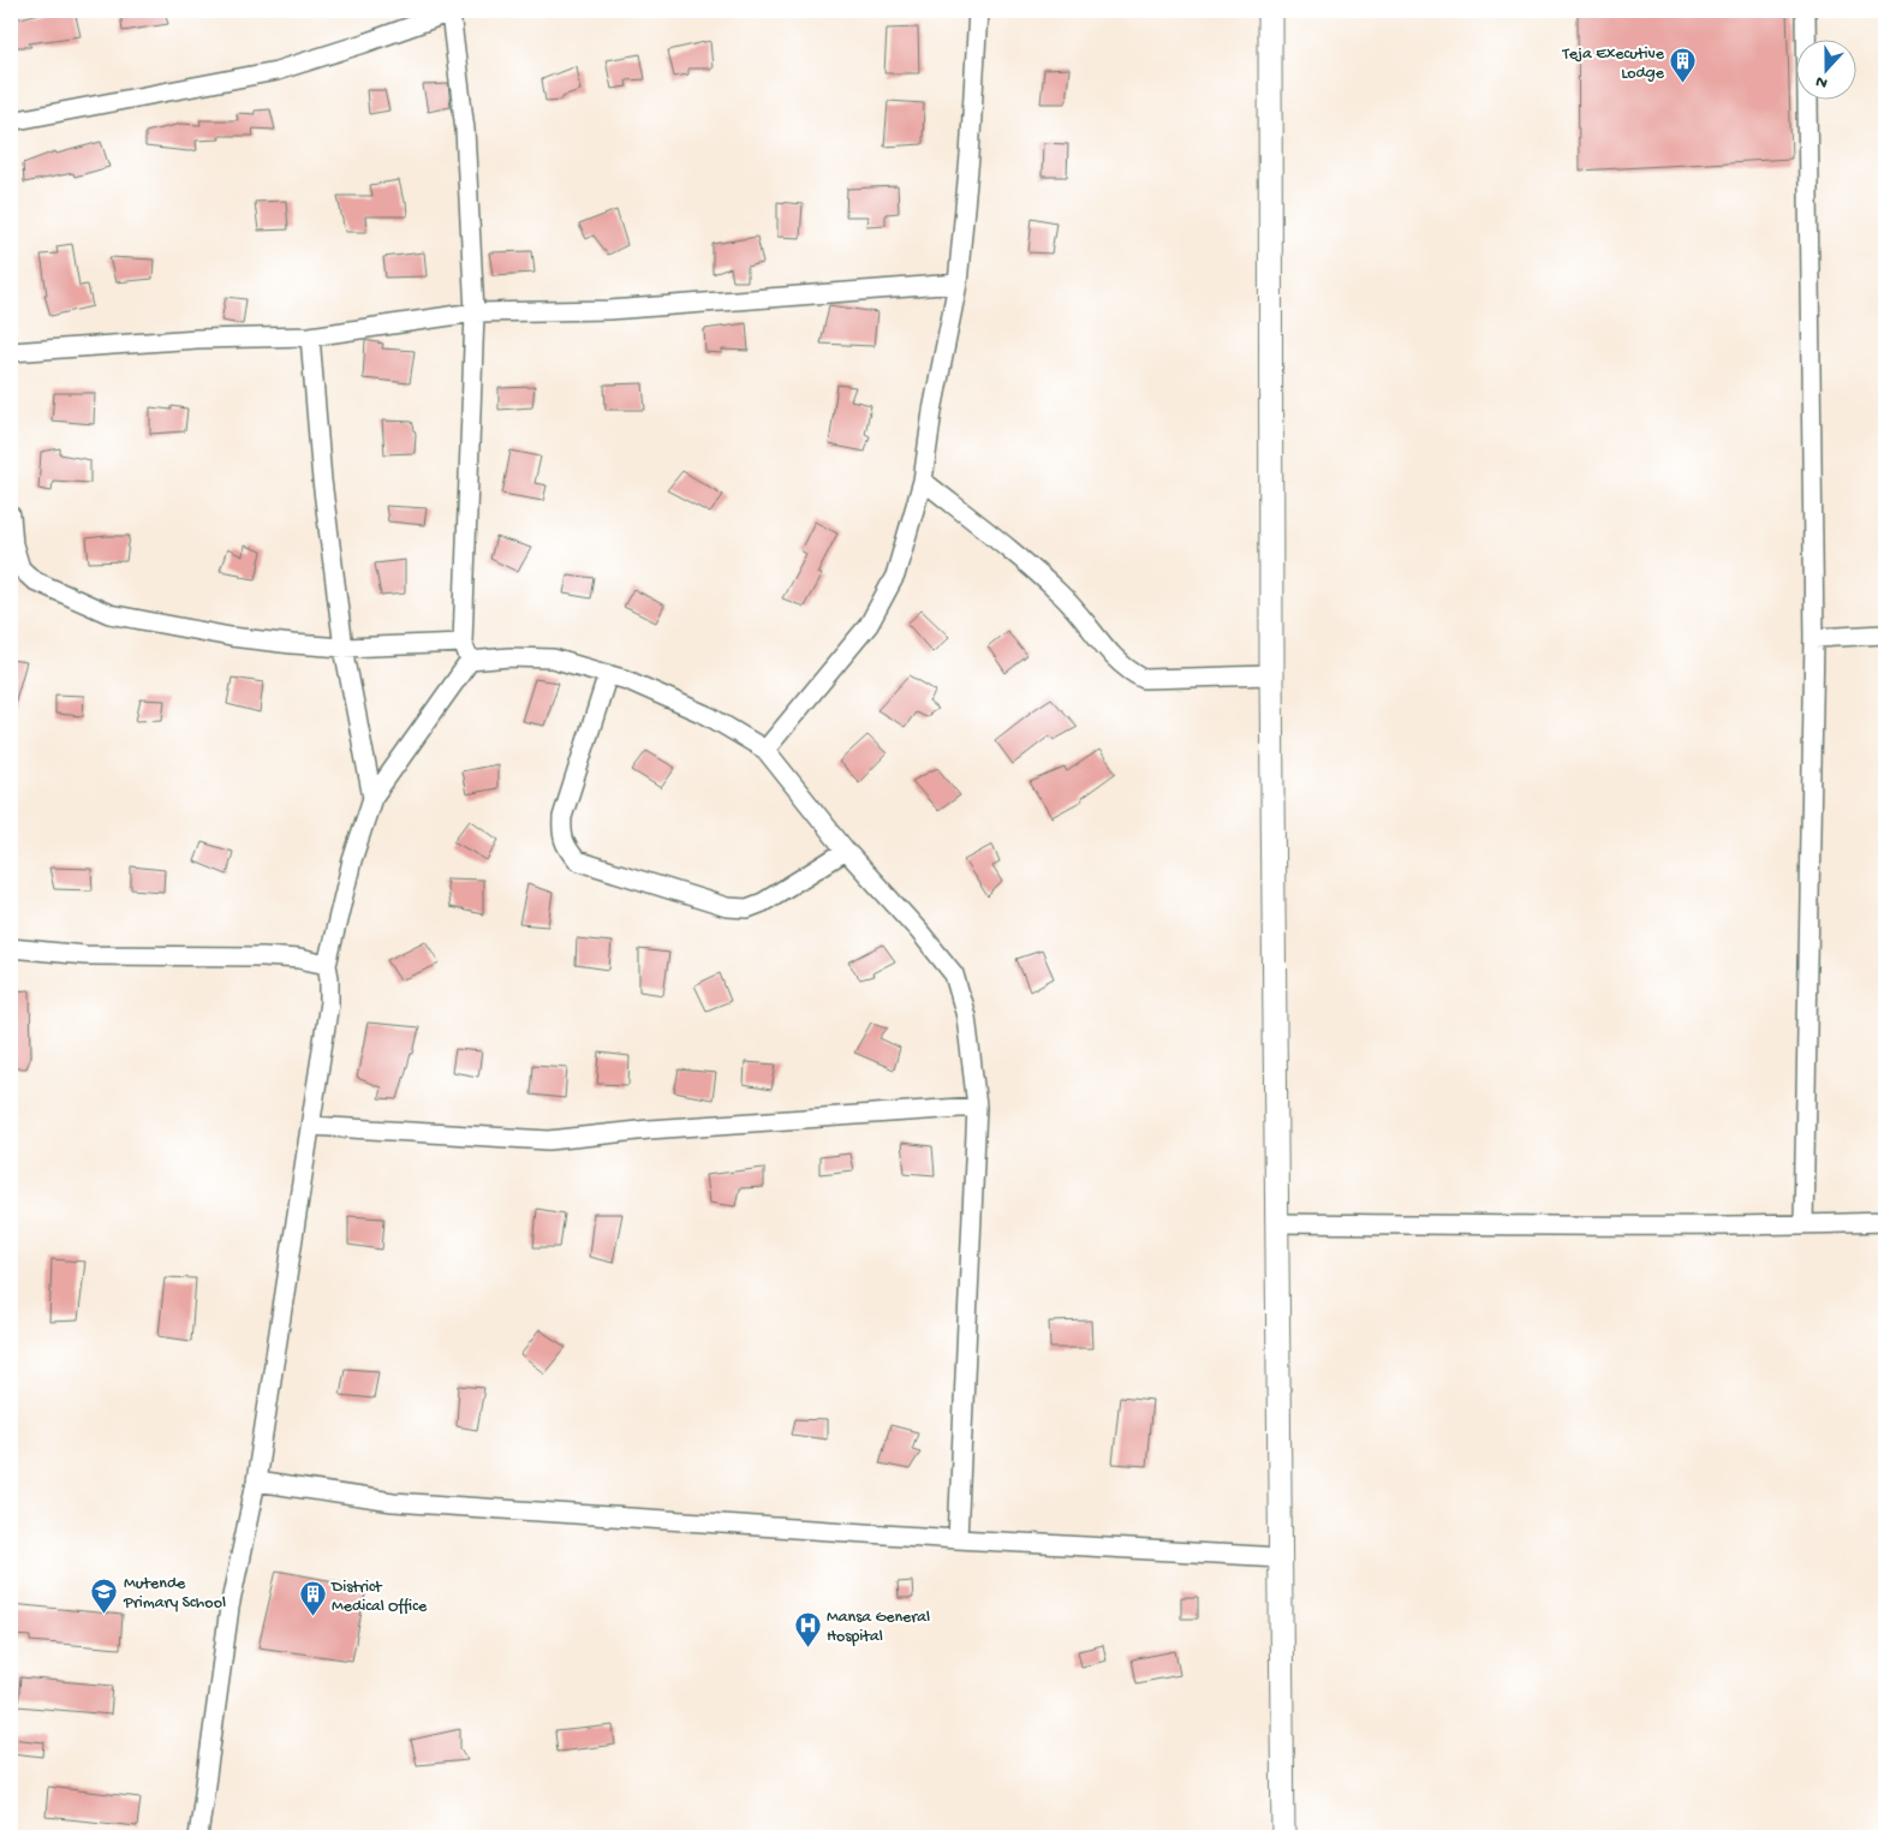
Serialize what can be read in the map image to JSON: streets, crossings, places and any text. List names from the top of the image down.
{
  "places": {
    "building": ["Teja Executive Lodge", "District Medical Office"],
    "school or university": ["Mutende Primary School"],
    "hospital": ["Mansa General Hospital"]
  },
  "north": "bottom"
}
